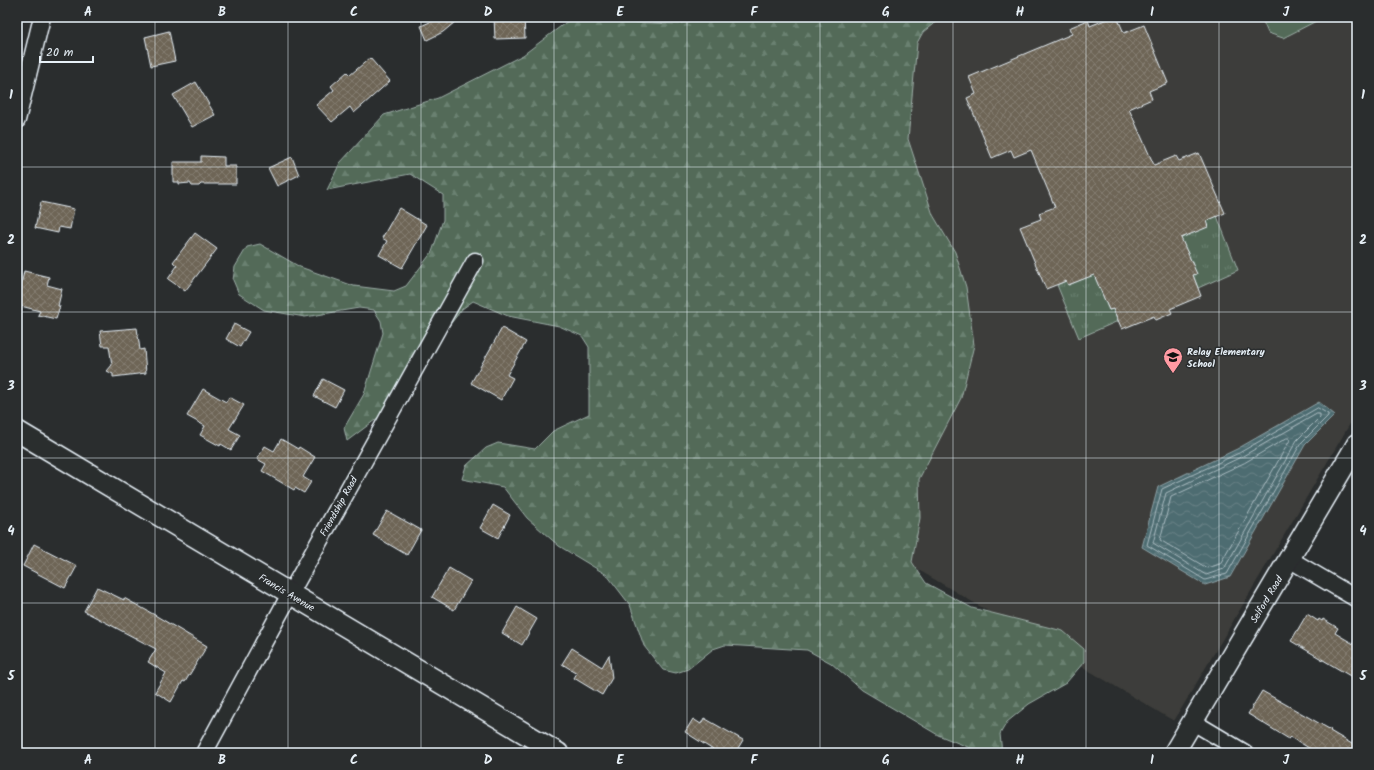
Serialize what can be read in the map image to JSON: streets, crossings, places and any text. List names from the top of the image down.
{
  "streets": {
    "street": ["Friendship Road", "Francis Avenue", "Selford Road"]
  },
  "crossings": [
    ["Friendship Road", "Francis Avenue"]
  ],
  "places": {
    "school or university": ["Relay Elementary School"]
  },
  "scale_bar": "20 m",
  "grid": {
    "columns": [
      "A",
      "B",
      "C",
      "D",
      "E",
      "F",
      "G",
      "H",
      "I",
      "J"
    ],
    "rows": [
      "1",
      "2",
      "3",
      "4",
      "5"
    ]
  }
}
